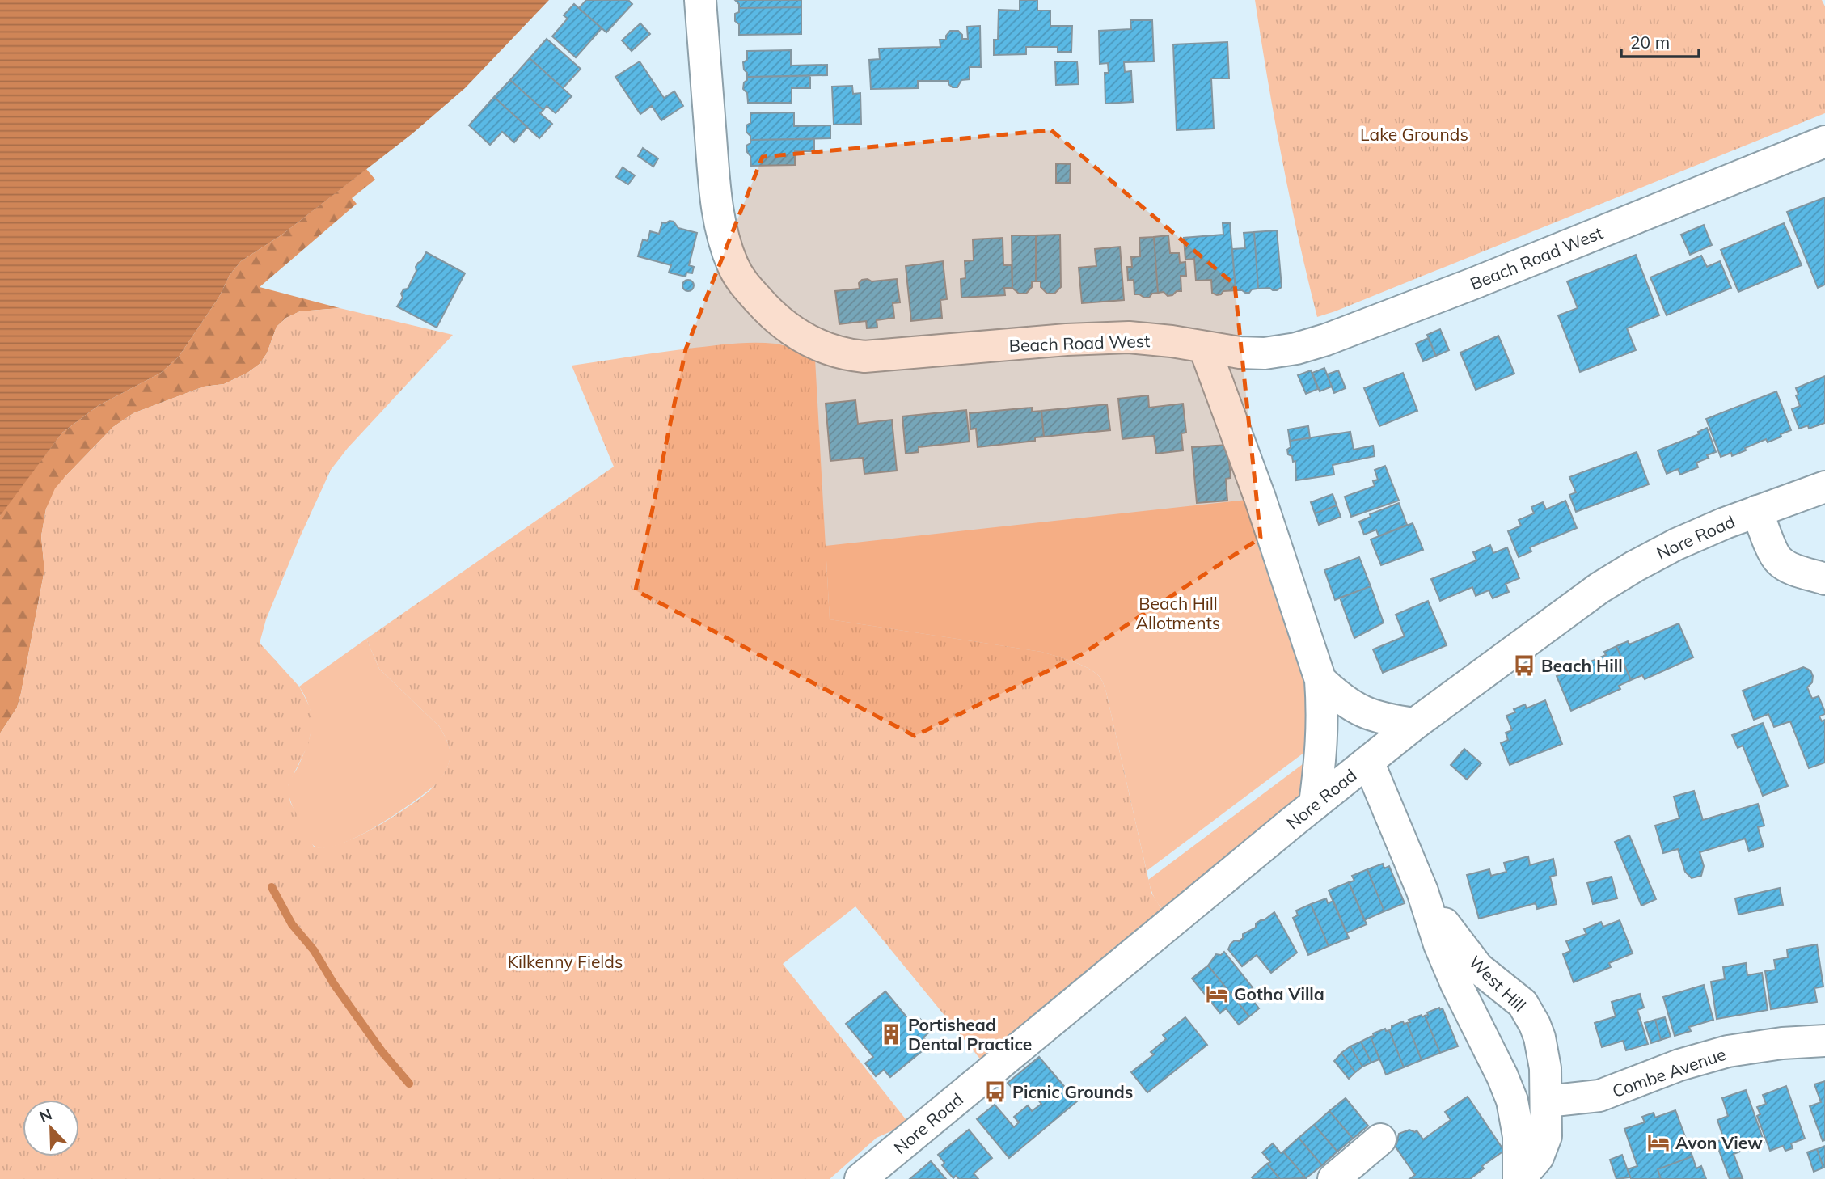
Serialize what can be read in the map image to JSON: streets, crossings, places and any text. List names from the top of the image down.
{
  "streets": {
    "street": [
      "Beach Road West",
      "Nore Road",
      "West Hill",
      "Combe Avenue"
    ]
  },
  "crossings": [
    ["Nore Road", "West Hill"],
    ["West Hill", "Combe Avenue"]
  ],
  "parks": ["Lake Grounds", "Beach Hill Allotments", "Kilkenny Fields"],
  "places": {
    "bus stop": ["Beach Hill", "Picnic Grounds"],
    "hotel": ["Gotha Villa", "Avon View"],
    "building": ["Portishead Dental Practice"]
  },
  "scale_bar": "20 m",
  "north": "top left"
}
